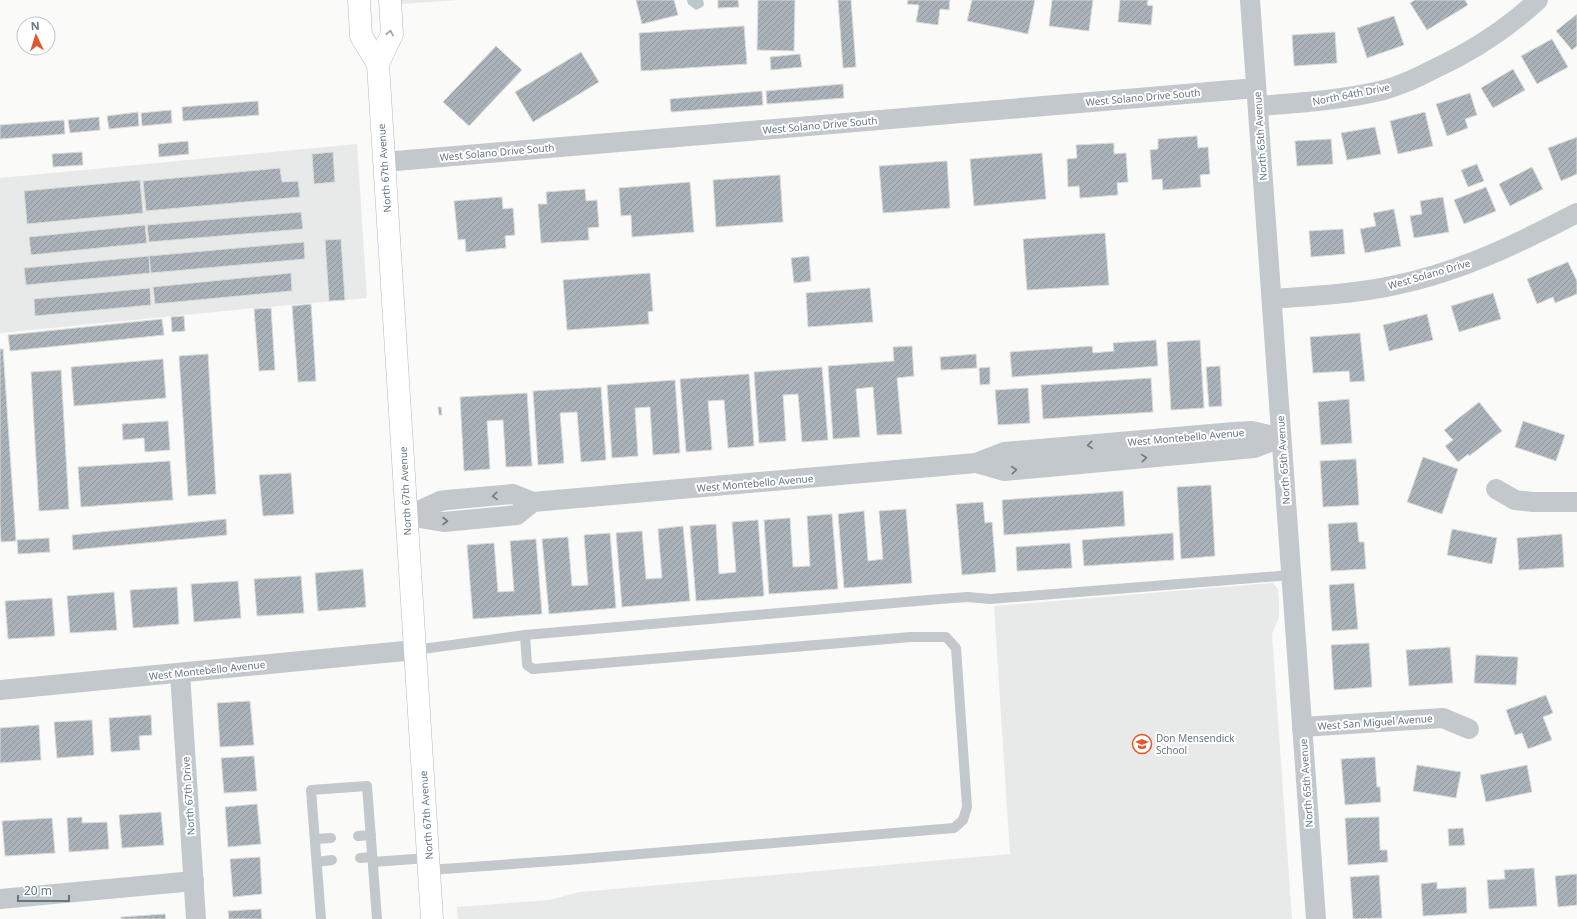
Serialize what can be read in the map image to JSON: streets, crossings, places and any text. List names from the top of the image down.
{
  "streets": {
    "main road": ["North 67th Avenue"],
    "street": [
      "North 64th Drive",
      "West Solano Drive South",
      "North 65th Avenue",
      "West Solano Drive",
      "West Montebello Avenue",
      "West San Miguel Avenue",
      "North 67th Drive"
    ]
  },
  "crossings": [
    ["North 64th Drive", "West Solano Drive South"],
    ["North 64th Drive", "North 65th Avenue"],
    ["West Solano Drive South", "North 65th Avenue"],
    ["West Solano Drive South", "North 67th Avenue"],
    ["North 65th Avenue", "West Solano Drive"],
    ["North 65th Avenue", "West Montebello Avenue"],
    ["North 65th Avenue", "West San Miguel Avenue"],
    ["North 67th Avenue", "West Montebello Avenue"],
    ["West Montebello Avenue", "North 67th Drive"]
  ],
  "places": {
    "school or university": ["Don Mensendick School"]
  },
  "scale_bar": "20 m",
  "north": "top"
}
